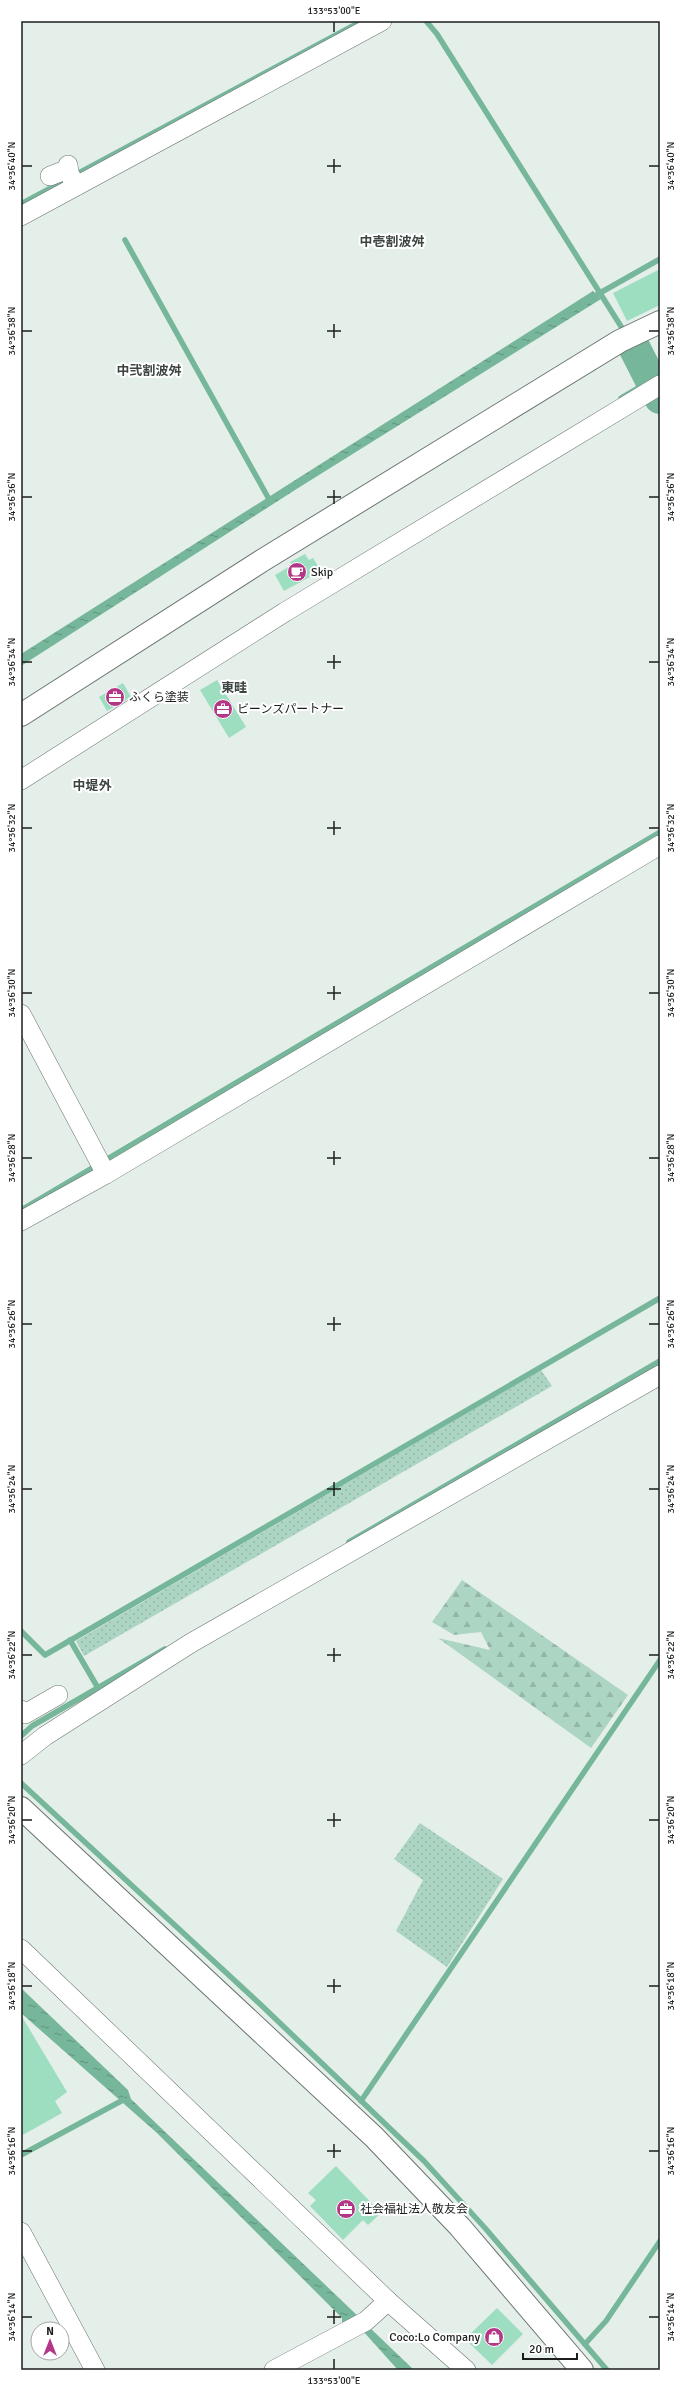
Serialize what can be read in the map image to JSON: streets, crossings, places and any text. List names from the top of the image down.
{
  "districts": [
    "中壱割波舛",
    "中弐割波舛",
    "東畦",
    "中堤外"
  ],
  "places": {
    "cafe": ["Skip"],
    "office": ["ふくら塗装", "ビーンズパートナー", "社会福祉法人敬友会"],
    "shop": ["Coco:Lo Company"]
  },
  "scale_bar": "20 m",
  "north": "top",
  "coordinates": [
    "133°53'00\"E",
    "34°36'40\"N",
    "34°36'38\"N",
    "34°36'36\"N",
    "34°36'34\"N",
    "34°36'32\"N",
    "34°36'30\"N",
    "34°36'28\"N",
    "34°36'26\"N",
    "34°36'24\"N",
    "34°36'22\"N",
    "34°36'20\"N",
    "34°36'18\"N",
    "34°36'16\"N",
    "34°36'14\"N"
  ]
}
